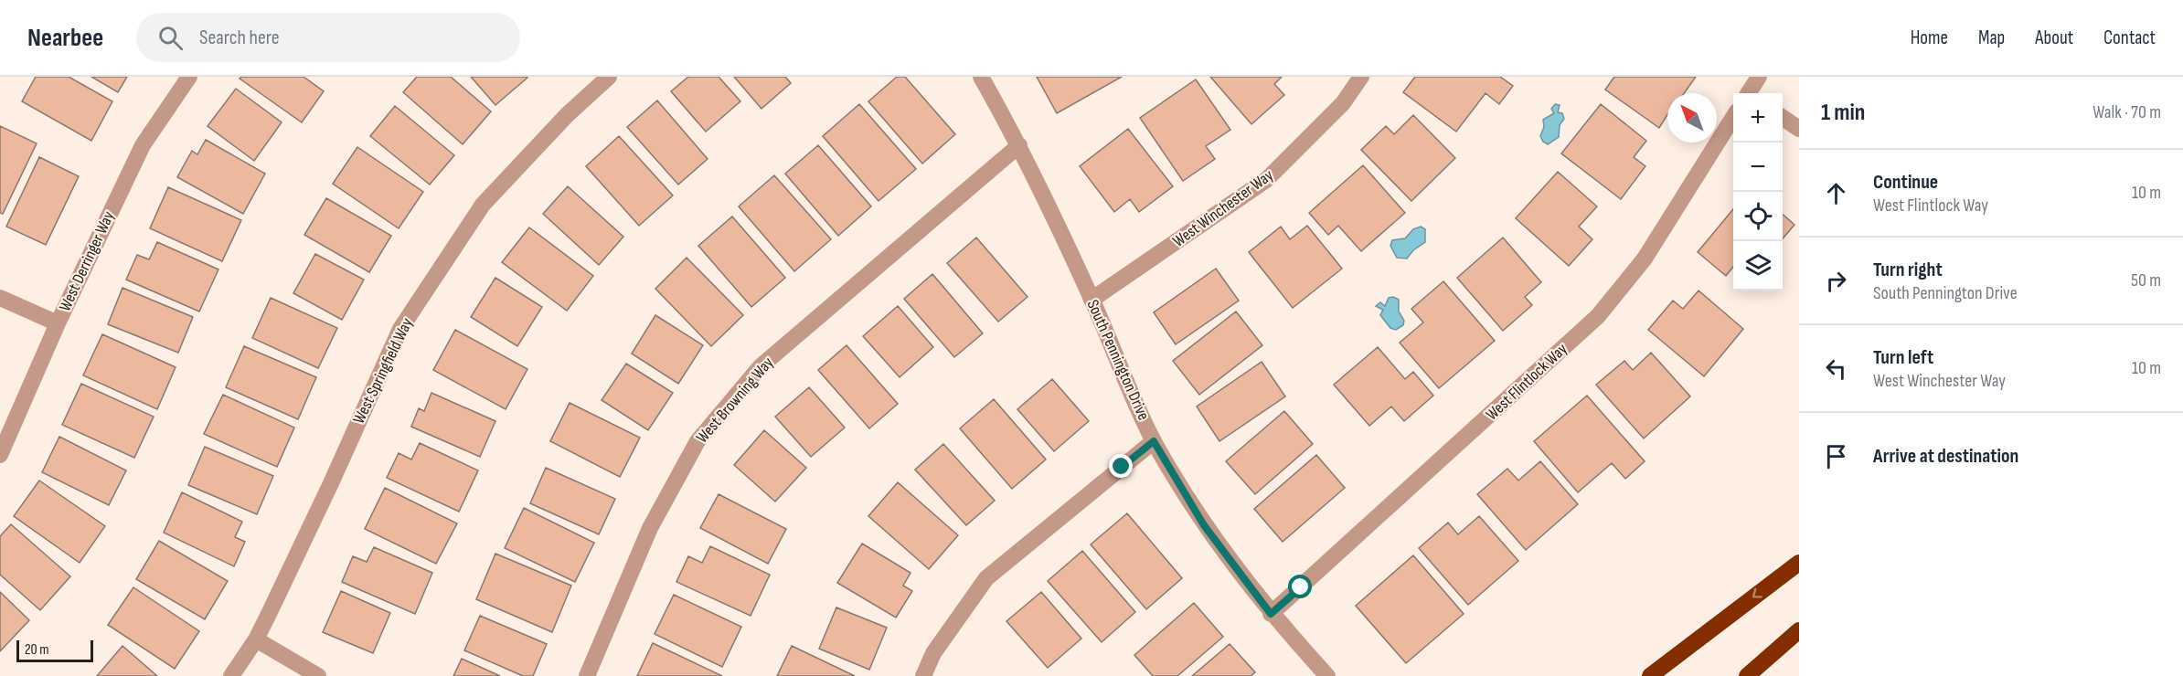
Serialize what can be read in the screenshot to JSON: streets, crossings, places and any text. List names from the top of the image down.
{
  "streets": {
    "street": [
      "West Winchester Way",
      "West Derringer Way",
      "South Pennington Drive",
      "West Springfield Way",
      "West Flintlock Way",
      "West Browning Way"
    ]
  },
  "crossings": [
    ["West Winchester Way", "South Pennington Drive"],
    ["South Pennington Drive", "West Flintlock Way"],
    ["South Pennington Drive", "West Browning Way"]
  ],
  "scale_bar": "20 m",
  "north": "top left",
  "page": {
    "header": "Nearbee",
    "search": "Search here",
    "nav": [
      "Home",
      "Map",
      "About",
      "Contact"
    ],
    "heading": ["1 min", "Walk · 70 m"],
    "map_buttons": ["+", "−"],
    "list": [
      ["Continue", "West Flintlock Way", "10 m"],
      ["Turn right", "South Pennington Drive", "50 m"],
      ["Turn left", "West Winchester Way", "10 m"],
      "Arrive at destination"
    ],
    "scale": "20 m"
  }
}
